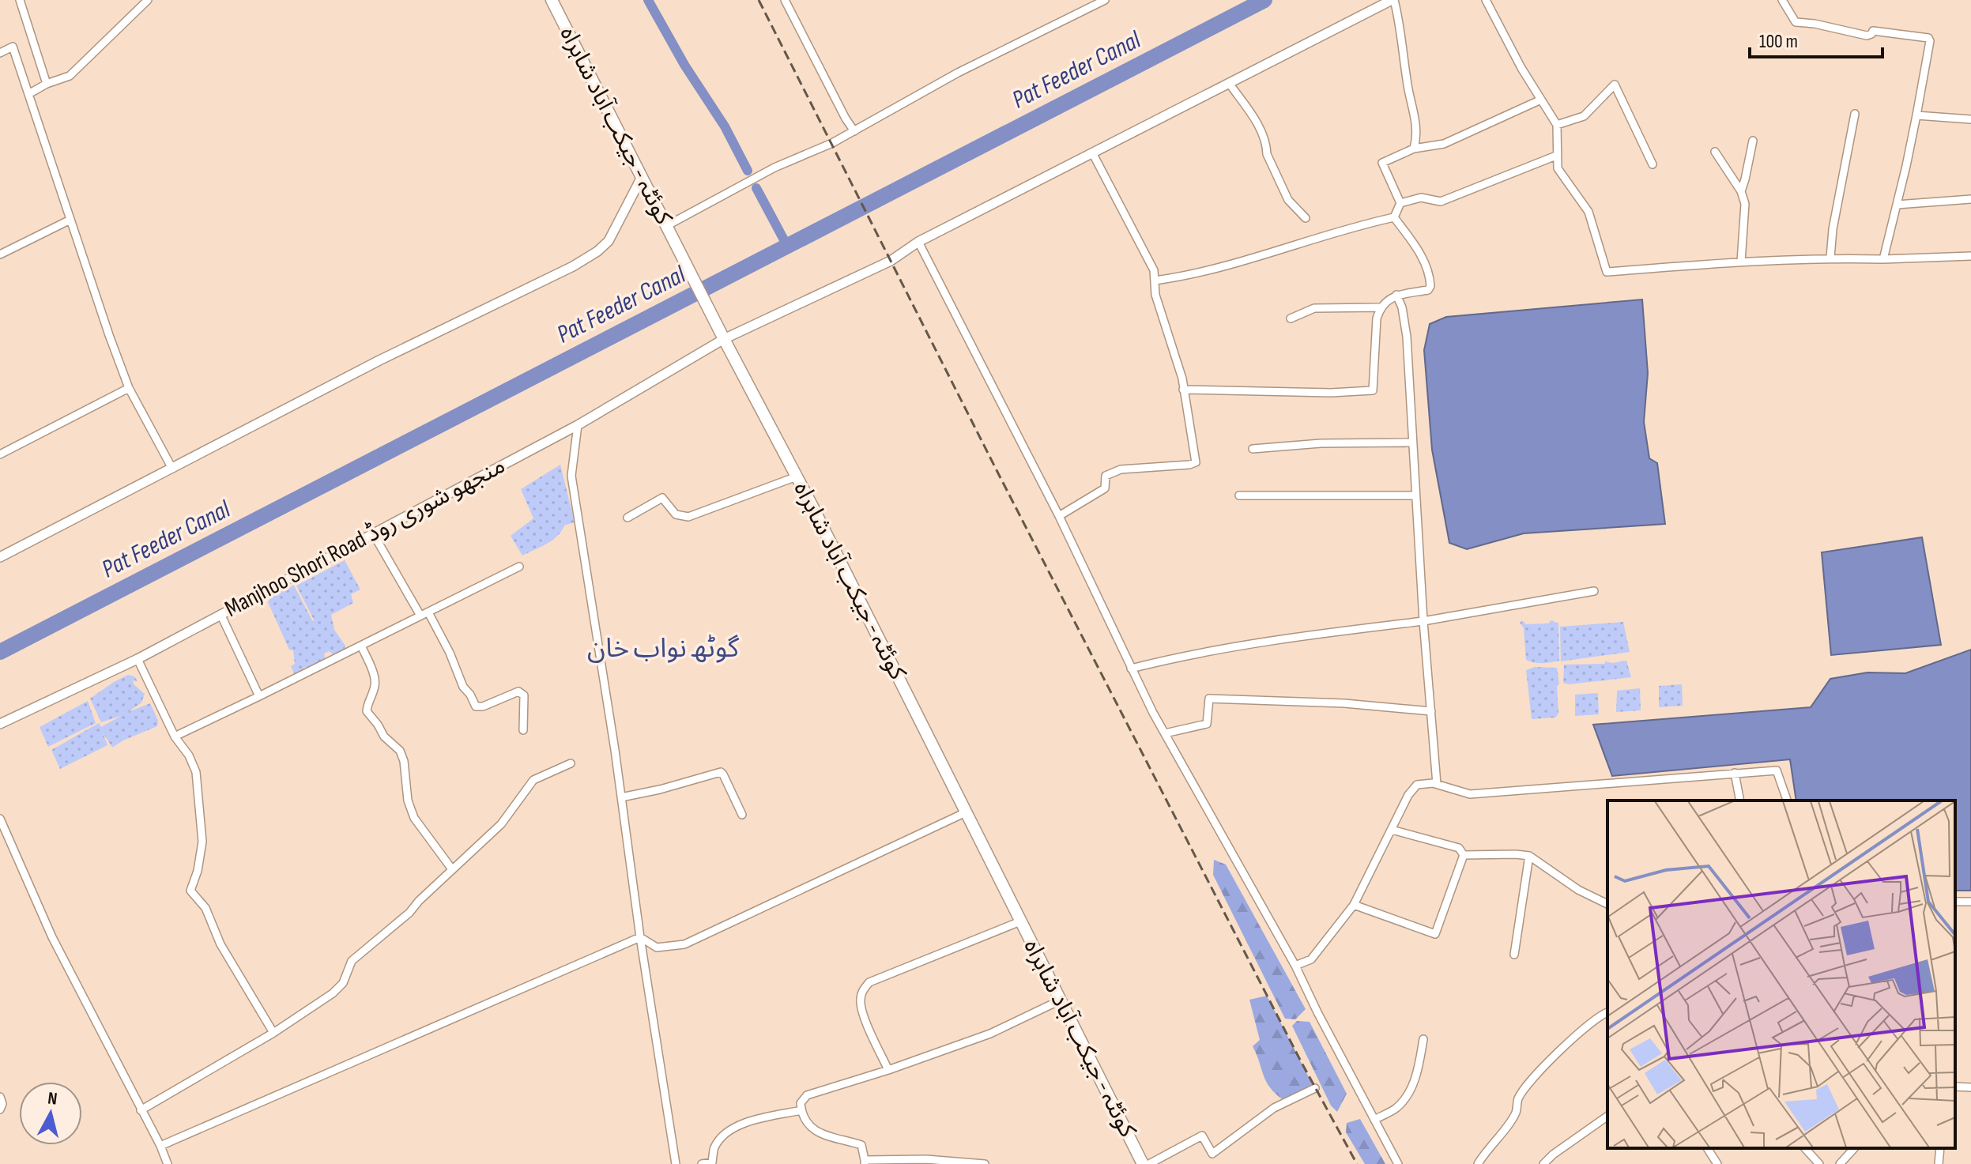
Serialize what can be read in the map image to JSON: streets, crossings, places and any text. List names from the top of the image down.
{
  "streets": {
    "highway": ["کوئٹہ - جیکب آباد شاہراہ"],
    "street": ["Manjhoo Shori Road منجھو شوری روڈ"]
  },
  "crossings": [
    ["کوئٹہ - جیکب آباد شاہراہ", "Manjhoo Shori Road منجھو شوری روڈ"]
  ],
  "districts": ["گوٹھ نواب خان"],
  "water": ["Pat Feeder Canal"],
  "scale_bar": "100 m",
  "north": "top"
}
